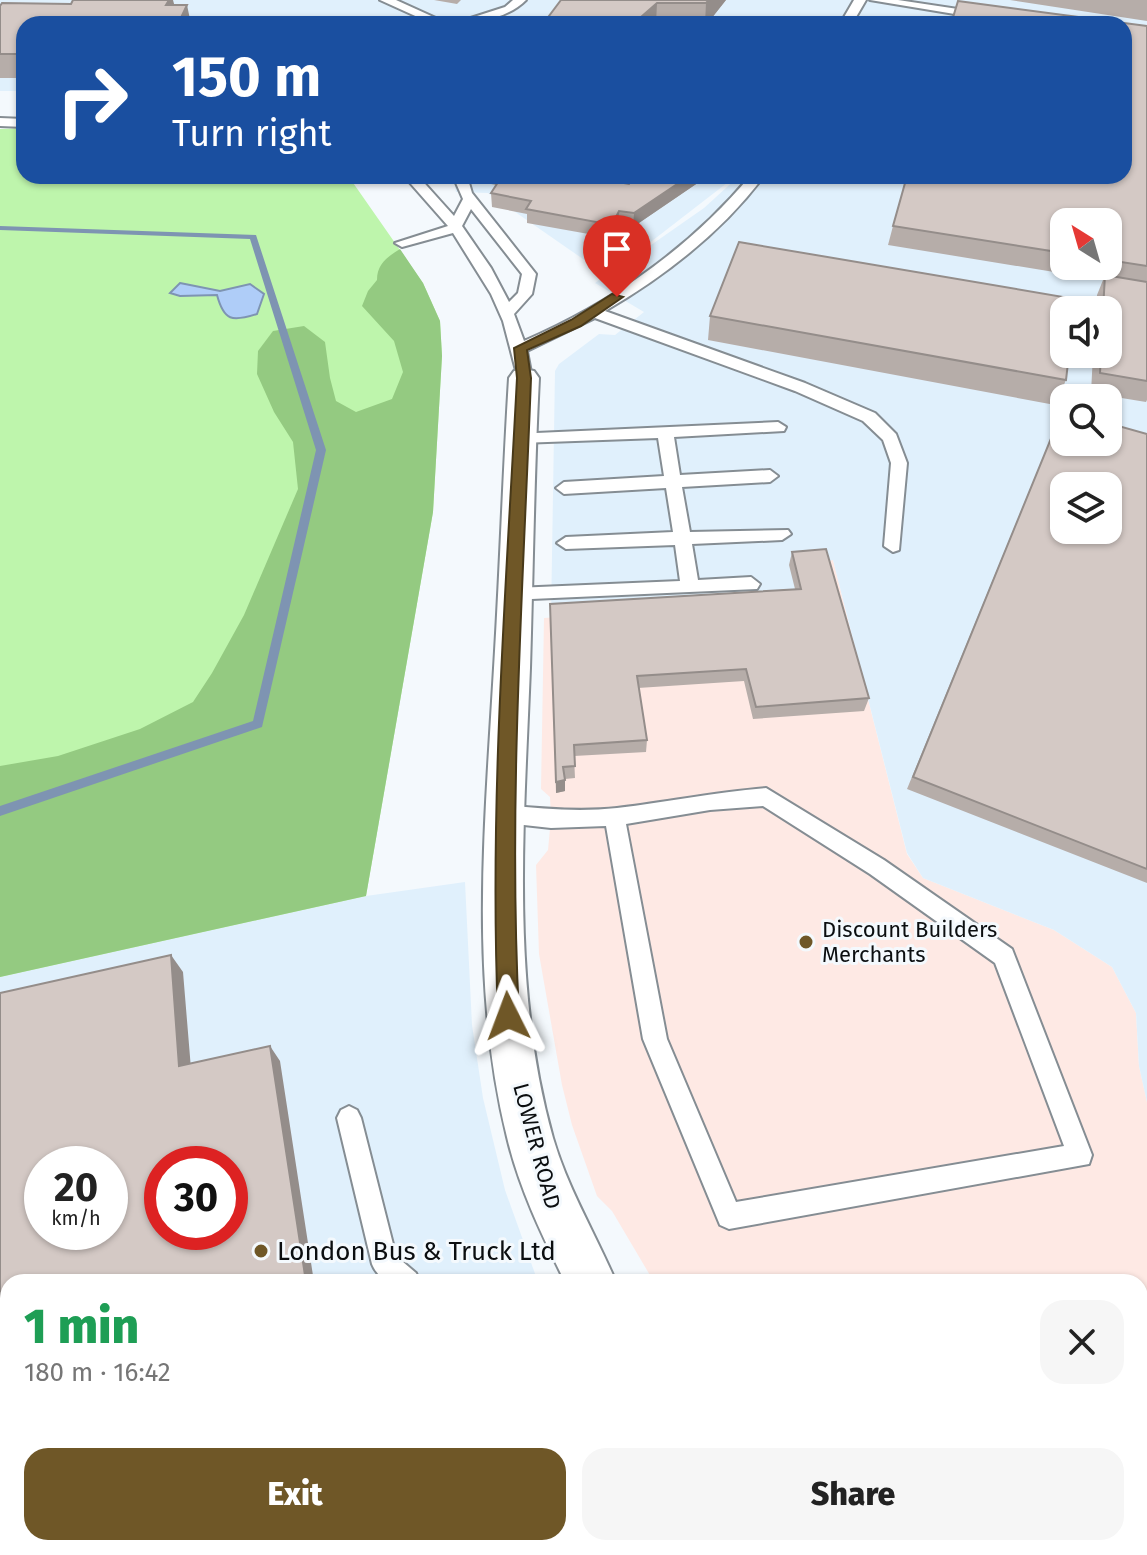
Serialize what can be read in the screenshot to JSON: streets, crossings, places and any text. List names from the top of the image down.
{
  "streets": {
    "street": ["LOWER ROAD"]
  },
  "places": ["Discount Builders Merchants", "London Bus & Truck Ltd"],
  "north": "top left",
  "page": {
    "turn": ["150 m", "Turn right"],
    "speed": "20 km/h",
    "limit": "30",
    "heading": ["1 min", "180 m · 16:42"],
    "buttons": ["Exit", "Share"]
  }
}
